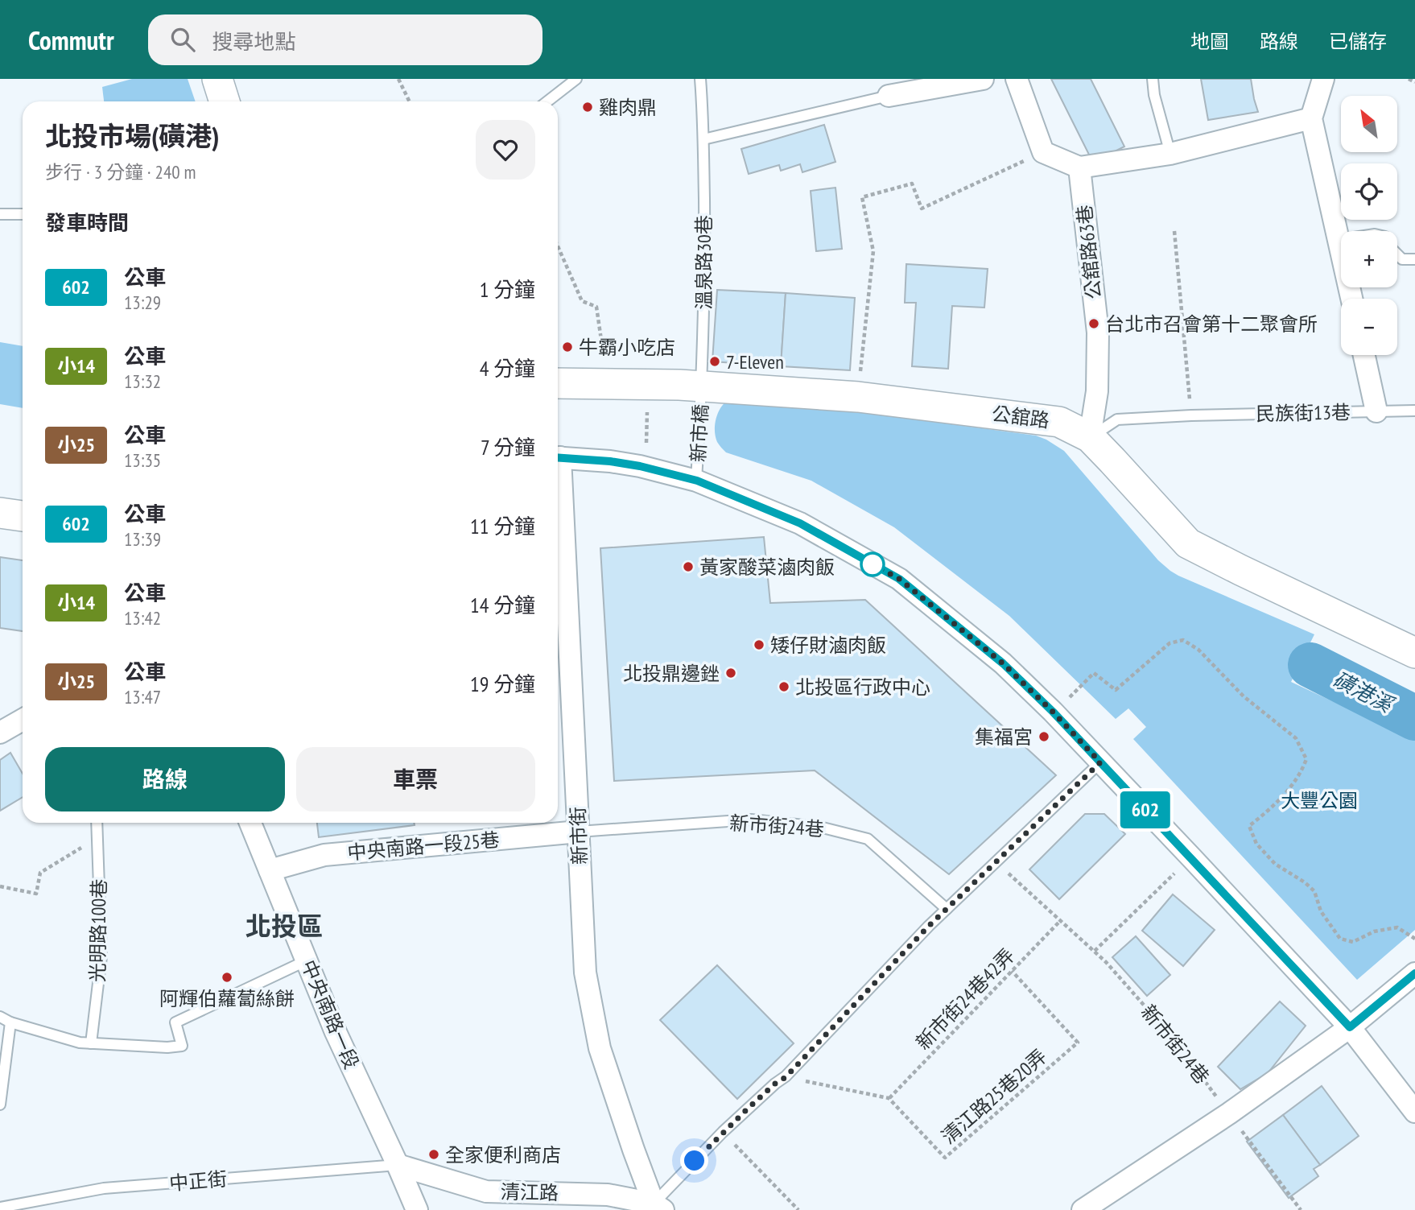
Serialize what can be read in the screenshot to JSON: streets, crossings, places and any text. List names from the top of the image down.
{
  "streets": {
    "street": [
      "公舘路63巷",
      "公舘路",
      "新市街",
      "中央南路一段25巷",
      "中央南路一段",
      "清江路"
    ],
    "lane": [
      "溫泉路30巷",
      "民族街13巷",
      "新市橋",
      "新市街24巷",
      "光明路100巷",
      "中正街"
    ],
    "path": ["新市街24巷42弄", "清江路25巷20弄"]
  },
  "crossings": [
    ["公舘路63巷", "民族街13巷"],
    ["公舘路63巷", "公舘路"],
    ["溫泉路30巷", "公舘路"],
    ["溫泉路30巷", "新市橋"],
    ["民族街13巷", "公舘路"],
    ["公舘路", "新市橋"],
    ["新市街24巷", "新市街"],
    ["新市街24巷", "中央南路一段25巷"],
    ["新市街24巷", "新市街24巷42弄"],
    ["新市街", "中央南路一段25巷"],
    ["新市街", "清江路"],
    ["中央南路一段25巷", "中央南路一段"],
    ["新市街24巷42弄", "清江路25巷20弄"],
    ["中央南路一段", "中正街"],
    ["中央南路一段", "清江路"],
    ["中正街", "清江路"]
  ],
  "districts": ["北投區"],
  "water": ["磺港溪"],
  "parks": ["大豐公園"],
  "places": [
    "雞肉鼎",
    "台北市召會第十二聚會所",
    "牛霸小吃店",
    "7-Eleven",
    "黃家酸菜滷肉飯",
    "矮仔財滷肉飯",
    "北投鼎邊銼",
    "北投區行政中心",
    "集福宮",
    "阿輝伯蘿蔔絲餅",
    "全家便利商店"
  ],
  "lines": ["bus line 602"],
  "north": "top left",
  "page": {
    "header": "Commutr",
    "search": "搜尋地點",
    "nav": ["地圖", "路線", "已儲存"],
    "on_map": "602",
    "map_buttons": ["+", "−"],
    "heading": [
      ["北投市場(磺港)", "步行 · 3 分鐘 · 240 m"],
      "發車時間"
    ],
    "list": [
      {
        "mark": "602",
        "name": "公車",
        "note": "13:29",
        "value": "1 分鐘"
      },
      {
        "mark": "小14",
        "name": "公車",
        "note": "13:32",
        "value": "4 分鐘"
      },
      {
        "mark": "小25",
        "name": "公車",
        "note": "13:35",
        "value": "7 分鐘"
      },
      {
        "mark": "602",
        "name": "公車",
        "note": "13:39",
        "value": "11 分鐘"
      },
      {
        "mark": "小14",
        "name": "公車",
        "note": "13:42",
        "value": "14 分鐘"
      },
      {
        "mark": "小25",
        "name": "公車",
        "note": "13:47",
        "value": "19 分鐘"
      }
    ],
    "buttons": ["路線", "車票"]
  }
}
